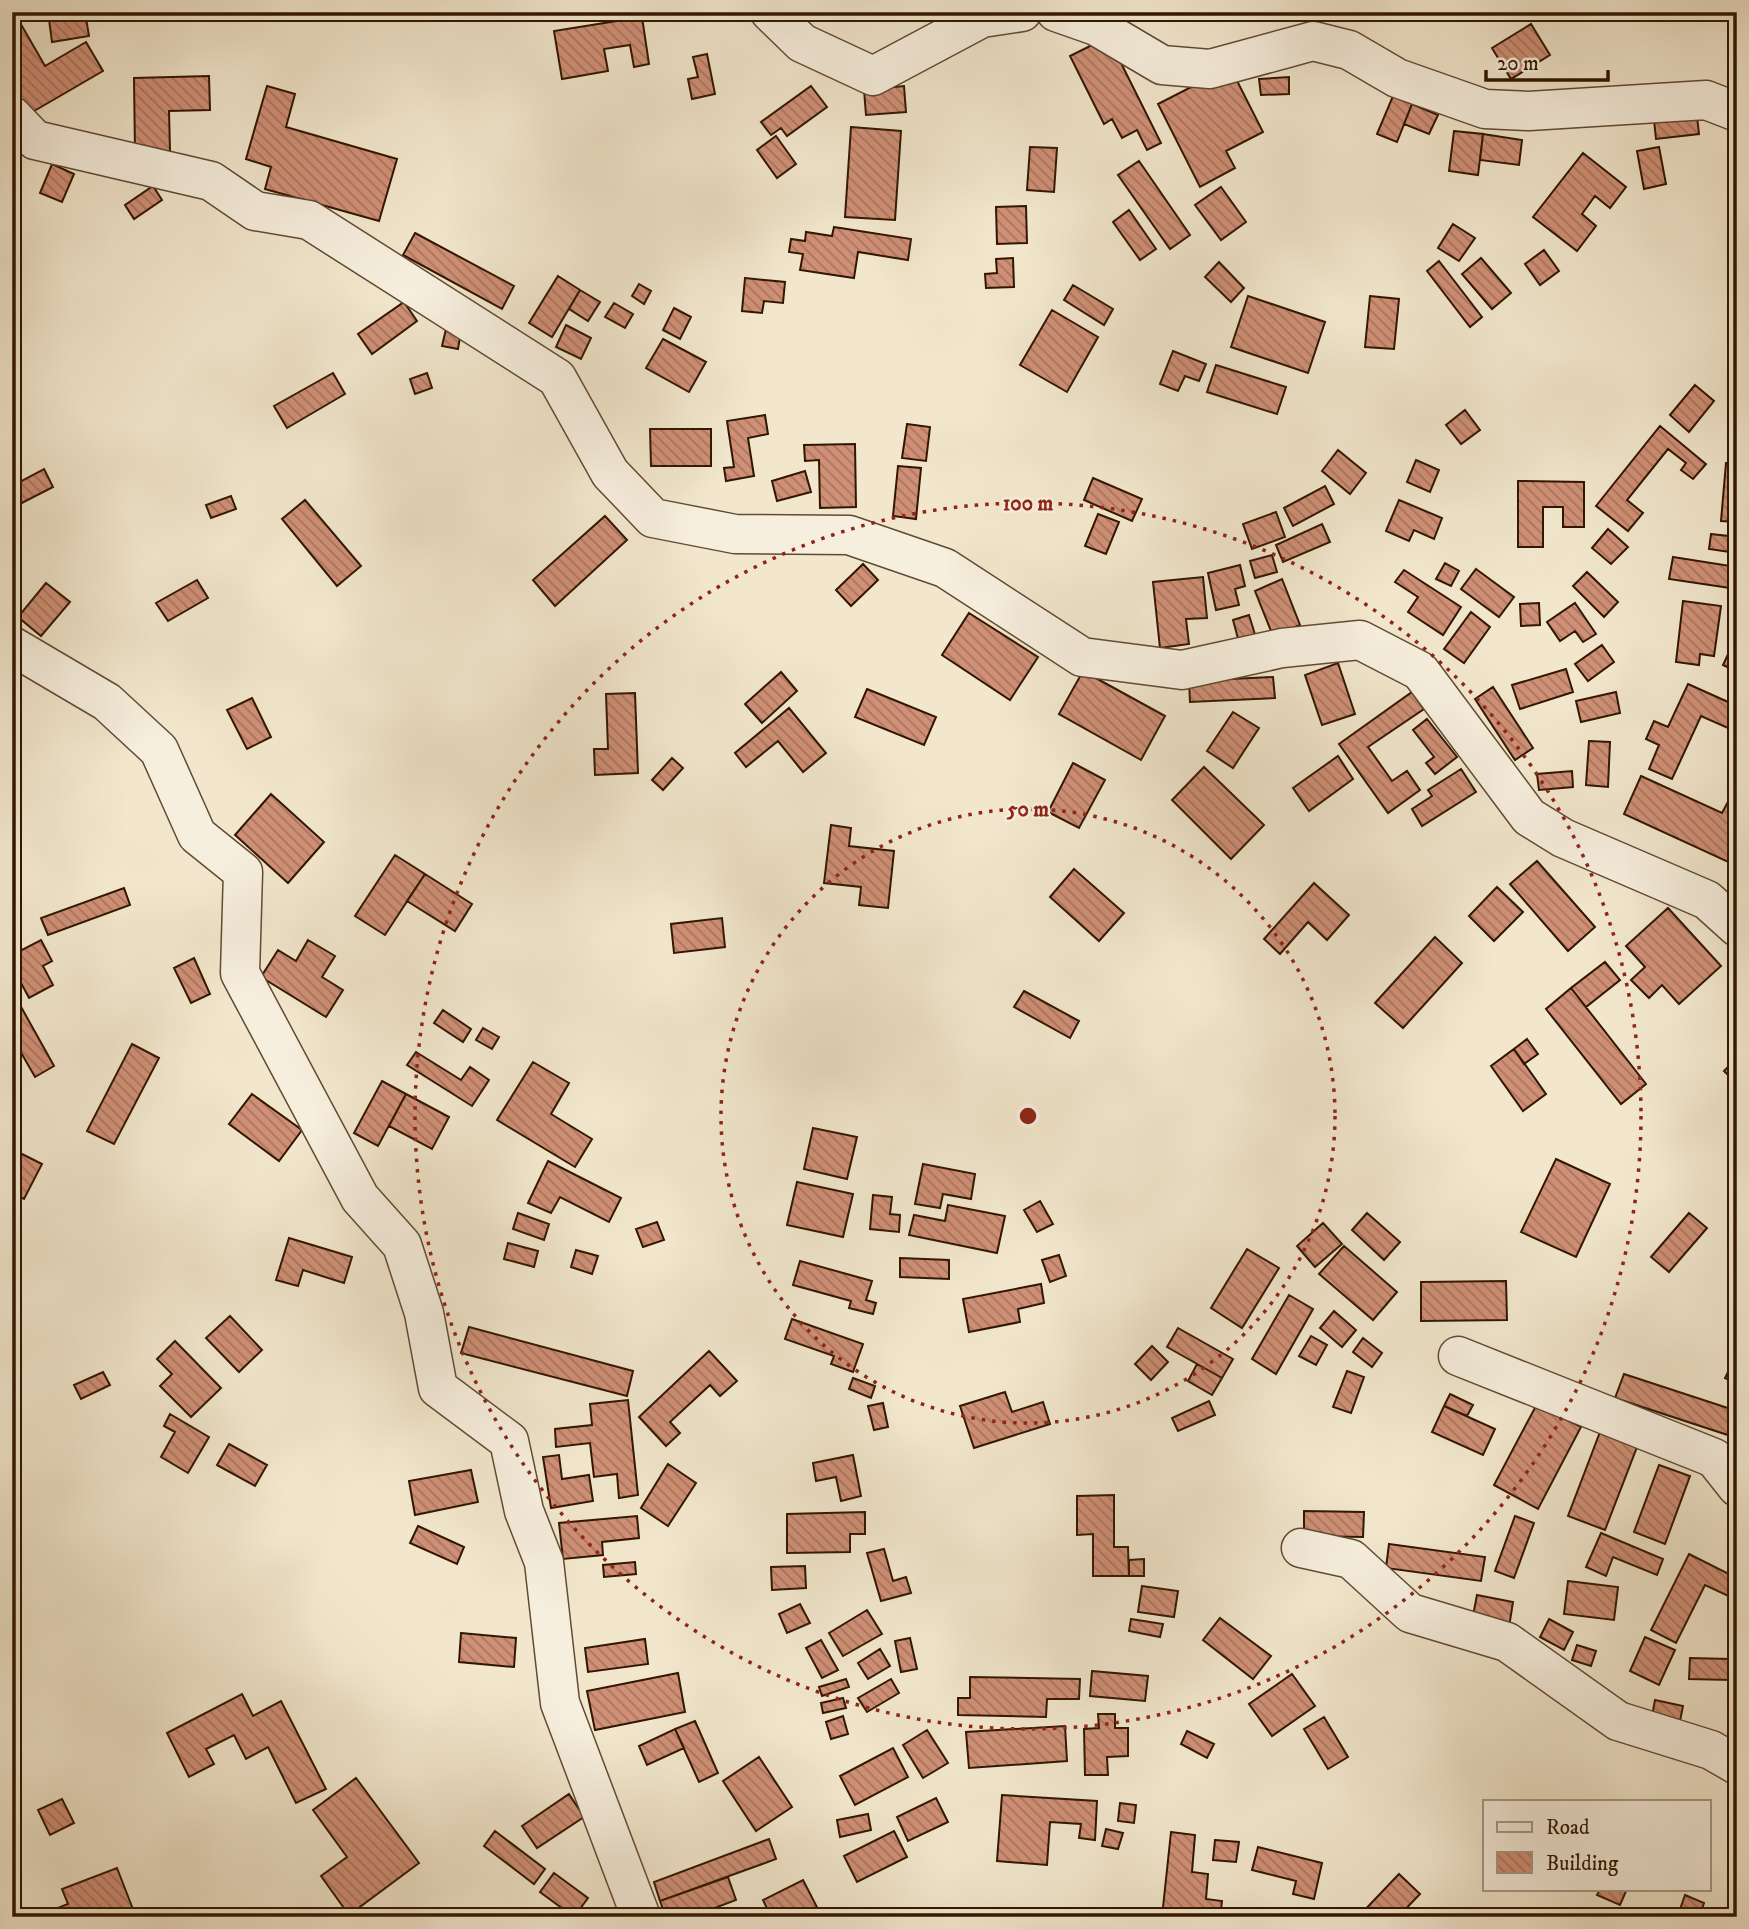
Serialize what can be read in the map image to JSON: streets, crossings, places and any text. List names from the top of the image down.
{
  "legend": ["Road", "Building"],
  "scale_bar": "20 m",
  "rings": ["100 m", "50 m"]
}
